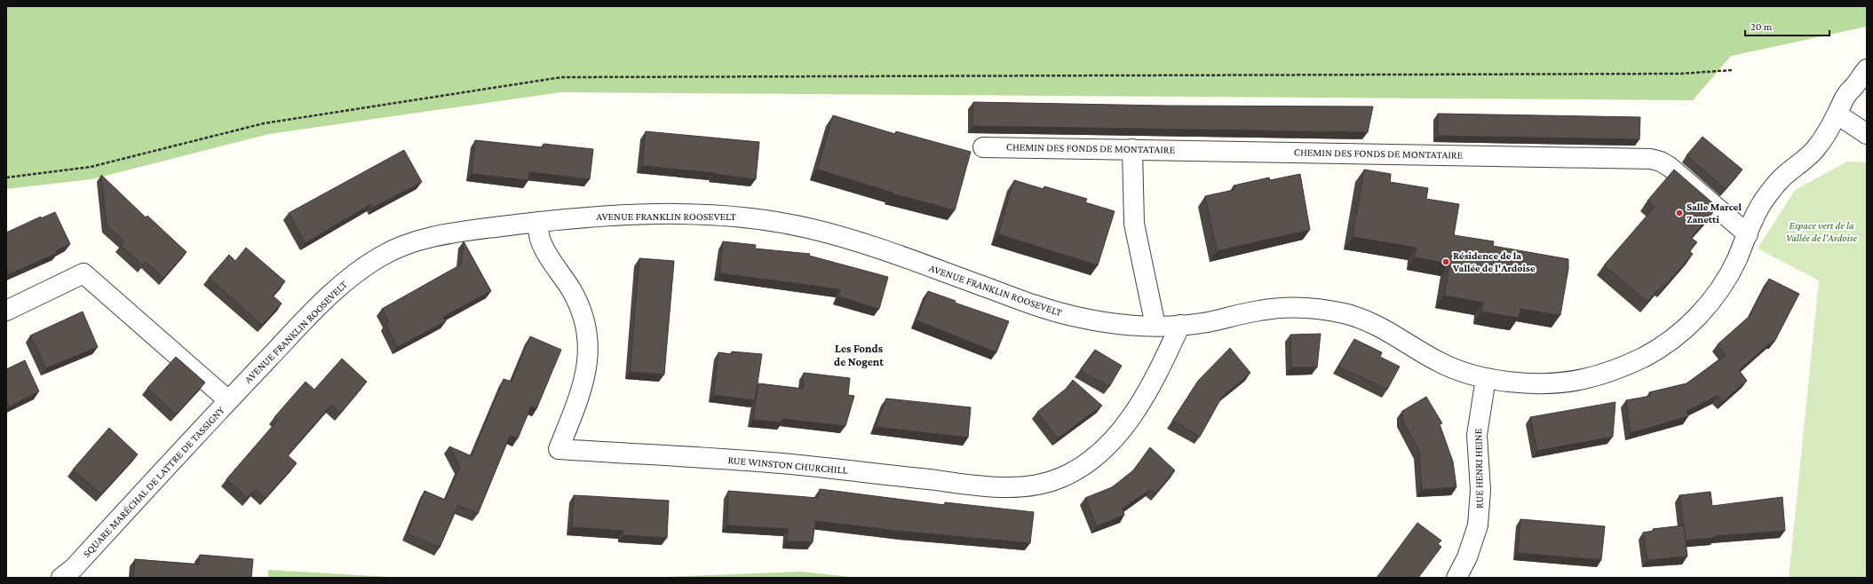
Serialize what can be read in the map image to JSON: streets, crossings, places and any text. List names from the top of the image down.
{
  "streets": {
    "street": [
      "CHEMIN DES FONDS DE MONTATAIRE",
      "AVENUE FRANKLIN ROOSEVELT",
      "RUE WINSTON CHURCHILL",
      "RUE HENRI HEINE",
      "SQUARE MARÉCHAL DE LATTRE DE TASSIGNY"
    ]
  },
  "crossings": [
    ["CHEMIN DES FONDS DE MONTATAIRE", "AVENUE FRANKLIN ROOSEVELT"],
    ["AVENUE FRANKLIN ROOSEVELT", "RUE WINSTON CHURCHILL"],
    ["AVENUE FRANKLIN ROOSEVELT", "RUE HENRI HEINE"],
    ["AVENUE FRANKLIN ROOSEVELT", "SQUARE MARÉCHAL DE LATTRE DE TASSIGNY"]
  ],
  "districts": ["Les Fonds de Nogent"],
  "parks": ["Espace vert de la Vallée de l'Ardoise"],
  "places": ["Salle Marcel Zanetti", "Résidence de la Vallée de l'Ardoise"],
  "scale_bar": "20 m"
}
